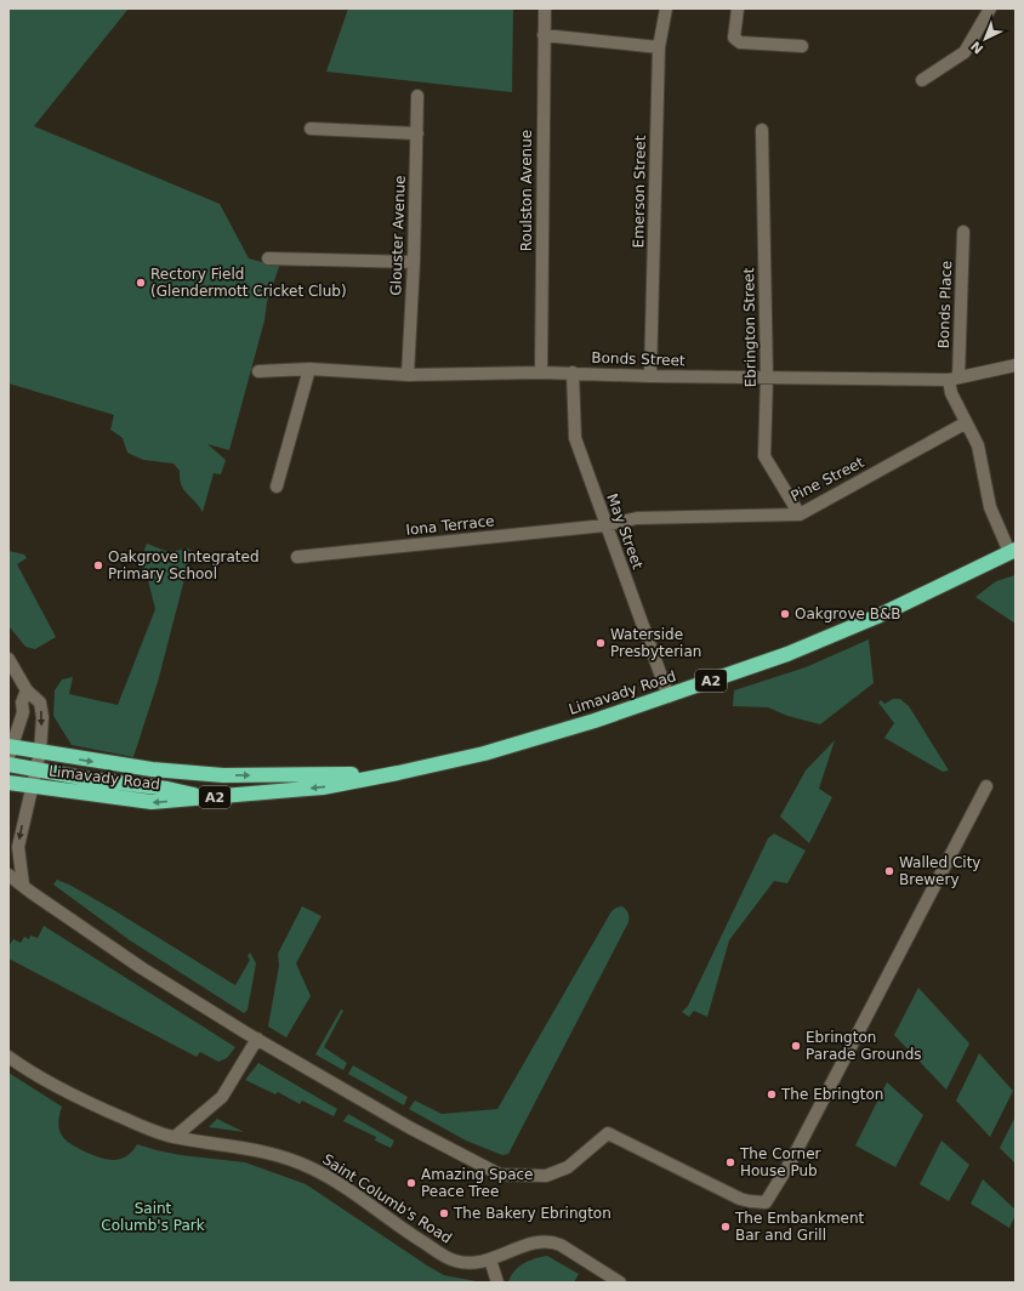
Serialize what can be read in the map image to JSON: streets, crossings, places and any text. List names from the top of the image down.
{
  "streets": {
    "highway": ["A2", "Limavady Road"],
    "street": [
      "Roulston Avenue",
      "Emerson Street",
      "Glouster Avenue",
      "Bonds Place",
      "Ebrington Street",
      "Bonds Street",
      "Pine Street",
      "Iona Terrace",
      "May Street",
      "Saint Columb's Road"
    ]
  },
  "crossings": [
    ["Roulston Avenue", "Bonds Street"],
    ["Emerson Street", "Bonds Street"],
    ["Glouster Avenue", "Bonds Street"],
    ["Bonds Place", "Bonds Street"],
    ["Bonds Place", "Pine Street"],
    ["Bonds Place", "Limavady Road"],
    ["Ebrington Street", "Bonds Street"],
    ["Ebrington Street", "Pine Street"],
    ["Bonds Street", "May Street"],
    ["Pine Street", "Iona Terrace"],
    ["Pine Street", "May Street"],
    ["Iona Terrace", "May Street"],
    ["May Street", "Limavady Road"]
  ],
  "parks": ["Saint Columb's Park"],
  "places": [
    "Rectory Field (Glendermott Cricket Club)",
    "Oakgrove Integrated Primary School",
    "Oakgrove B&B",
    "Waterside Presbyterian",
    "Walled City Brewery",
    "Ebrington Parade Grounds",
    "The Ebrington",
    "The Corner House Pub",
    "Amazing Space Peace Tree",
    "The Bakery Ebrington",
    "The Embankment Bar and Grill"
  ],
  "north": "bottom left"
}
